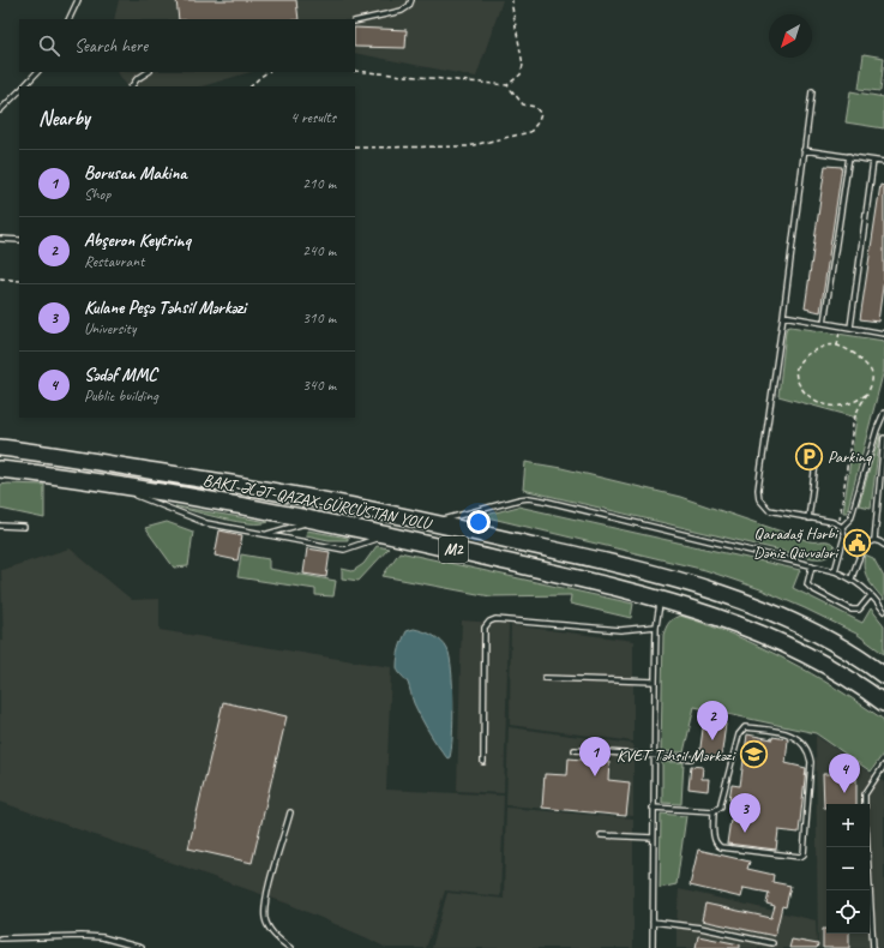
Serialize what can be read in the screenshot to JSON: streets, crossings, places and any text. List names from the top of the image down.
{
  "streets": {
    "highway": ["M2"]
  },
  "places": {
    "parking": ["Parkinq"],
    "public building": ["Qaradağ Hərbi Dəniz Qüvvələri"],
    "school or university": ["KVET Təhsil Mərkəzi"]
  },
  "north": "bottom left",
  "page": {
    "search": "Search here",
    "heading": ["Nearby", "4 results"],
    "list": [
      {
        "mark": "1",
        "name": "Borusan Makina",
        "note": "Shop",
        "value": "210 m"
      },
      {
        "mark": "2",
        "name": "Abşeron Keytrinq",
        "note": "Restaurant",
        "value": "240 m"
      },
      {
        "mark": "3",
        "name": "Kulane Peşə Təhsil Mərkəzi",
        "note": "University",
        "value": "310 m"
      },
      {
        "mark": "4",
        "name": "Sədəf MMC",
        "note": "Public building",
        "value": "340 m"
      }
    ],
    "pins": [
      "2",
      "1",
      "4",
      "3"
    ],
    "map_buttons": ["+", "−"]
  }
}
